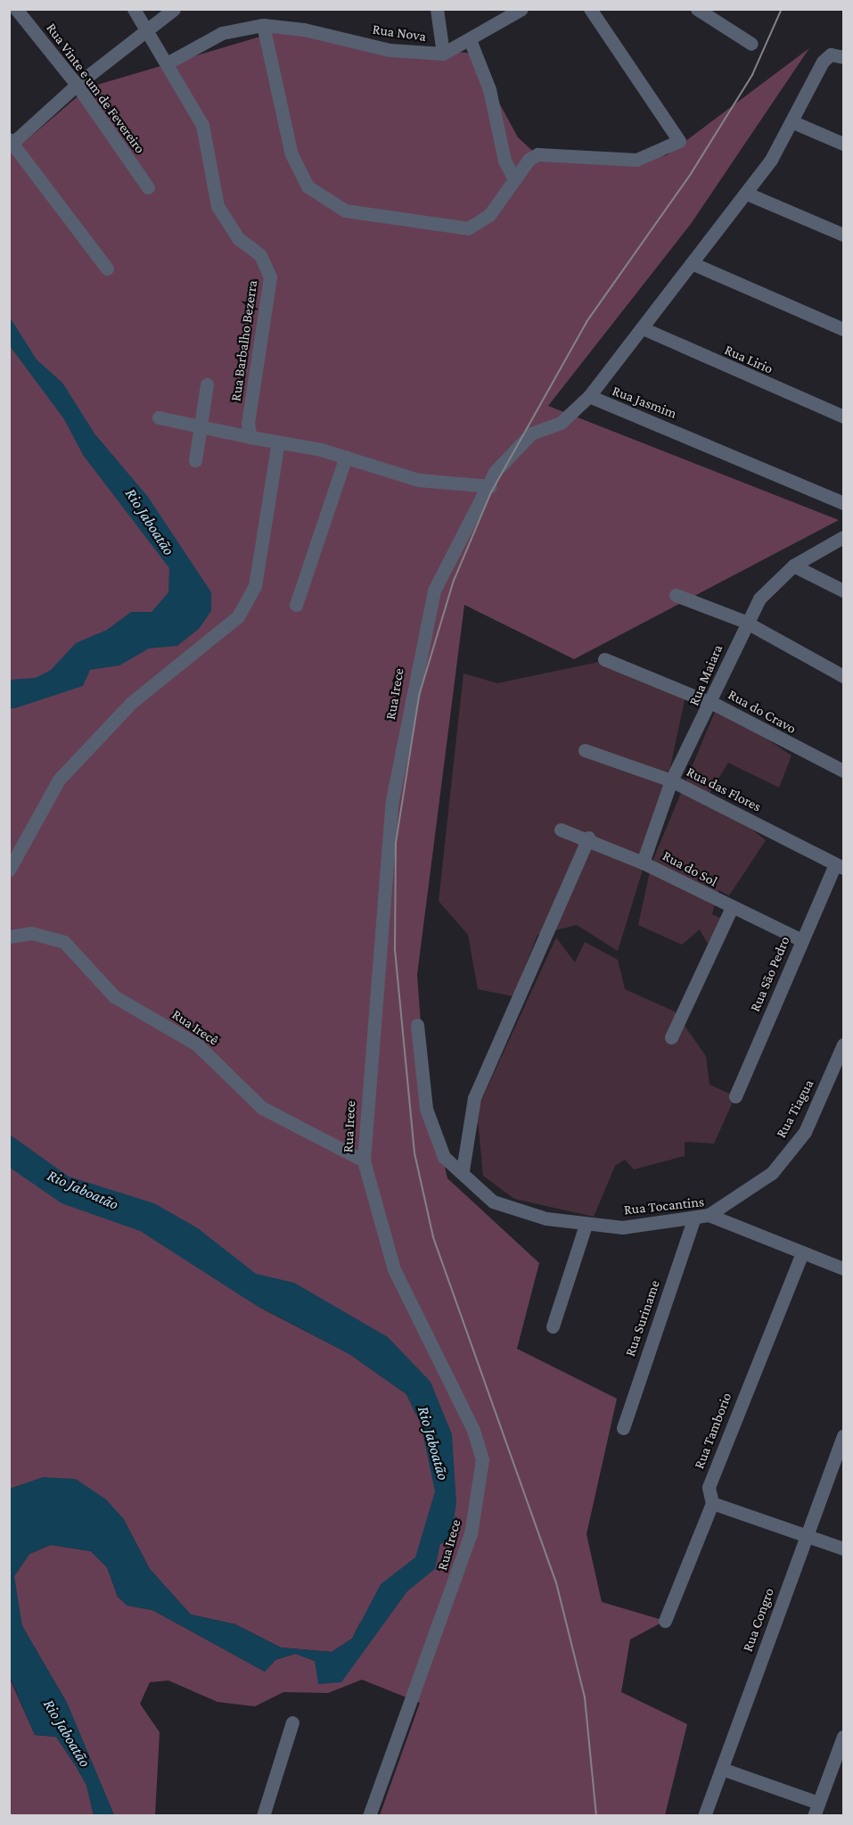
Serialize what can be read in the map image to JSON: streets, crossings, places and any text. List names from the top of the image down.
{
  "streets": {
    "street": [
      "Rua Nova",
      "Rua Vinte e um de Fevereiro",
      "Rua Barbalho Bezerra",
      "Rua Lirio",
      "Rua Jasmim",
      "Rua Maiara",
      "Rua Irece",
      "Rua do Cravo",
      "Rua das Flores",
      "Rua do Sol",
      "Rua São Pedro",
      "Rua Irecê",
      "Rua Tiagua",
      "Rua Tocantins",
      "Rua Suriname",
      "Rua Tamborio",
      "Rua Congro"
    ]
  },
  "crossings": [
    ["Rua Nova", "Rua Barbalho Bezerra"],
    ["Rua Lirio", "Rua Jasmim"],
    ["Rua Jasmim", "Rua Irece"],
    ["Rua Maiara", "Rua do Cravo"],
    ["Rua Maiara", "Rua das Flores"],
    ["Rua Maiara", "Rua do Sol"],
    ["Rua Irece", "Rua Irecê"],
    ["Rua das Flores", "Rua São Pedro"],
    ["Rua do Sol", "Rua São Pedro"],
    ["Rua Tiagua", "Rua Tocantins"],
    ["Rua Tocantins", "Rua Suriname"],
    ["Rua Tocantins", "Rua Tamborio"]
  ],
  "water": ["Rio Jaboatão"]
}
